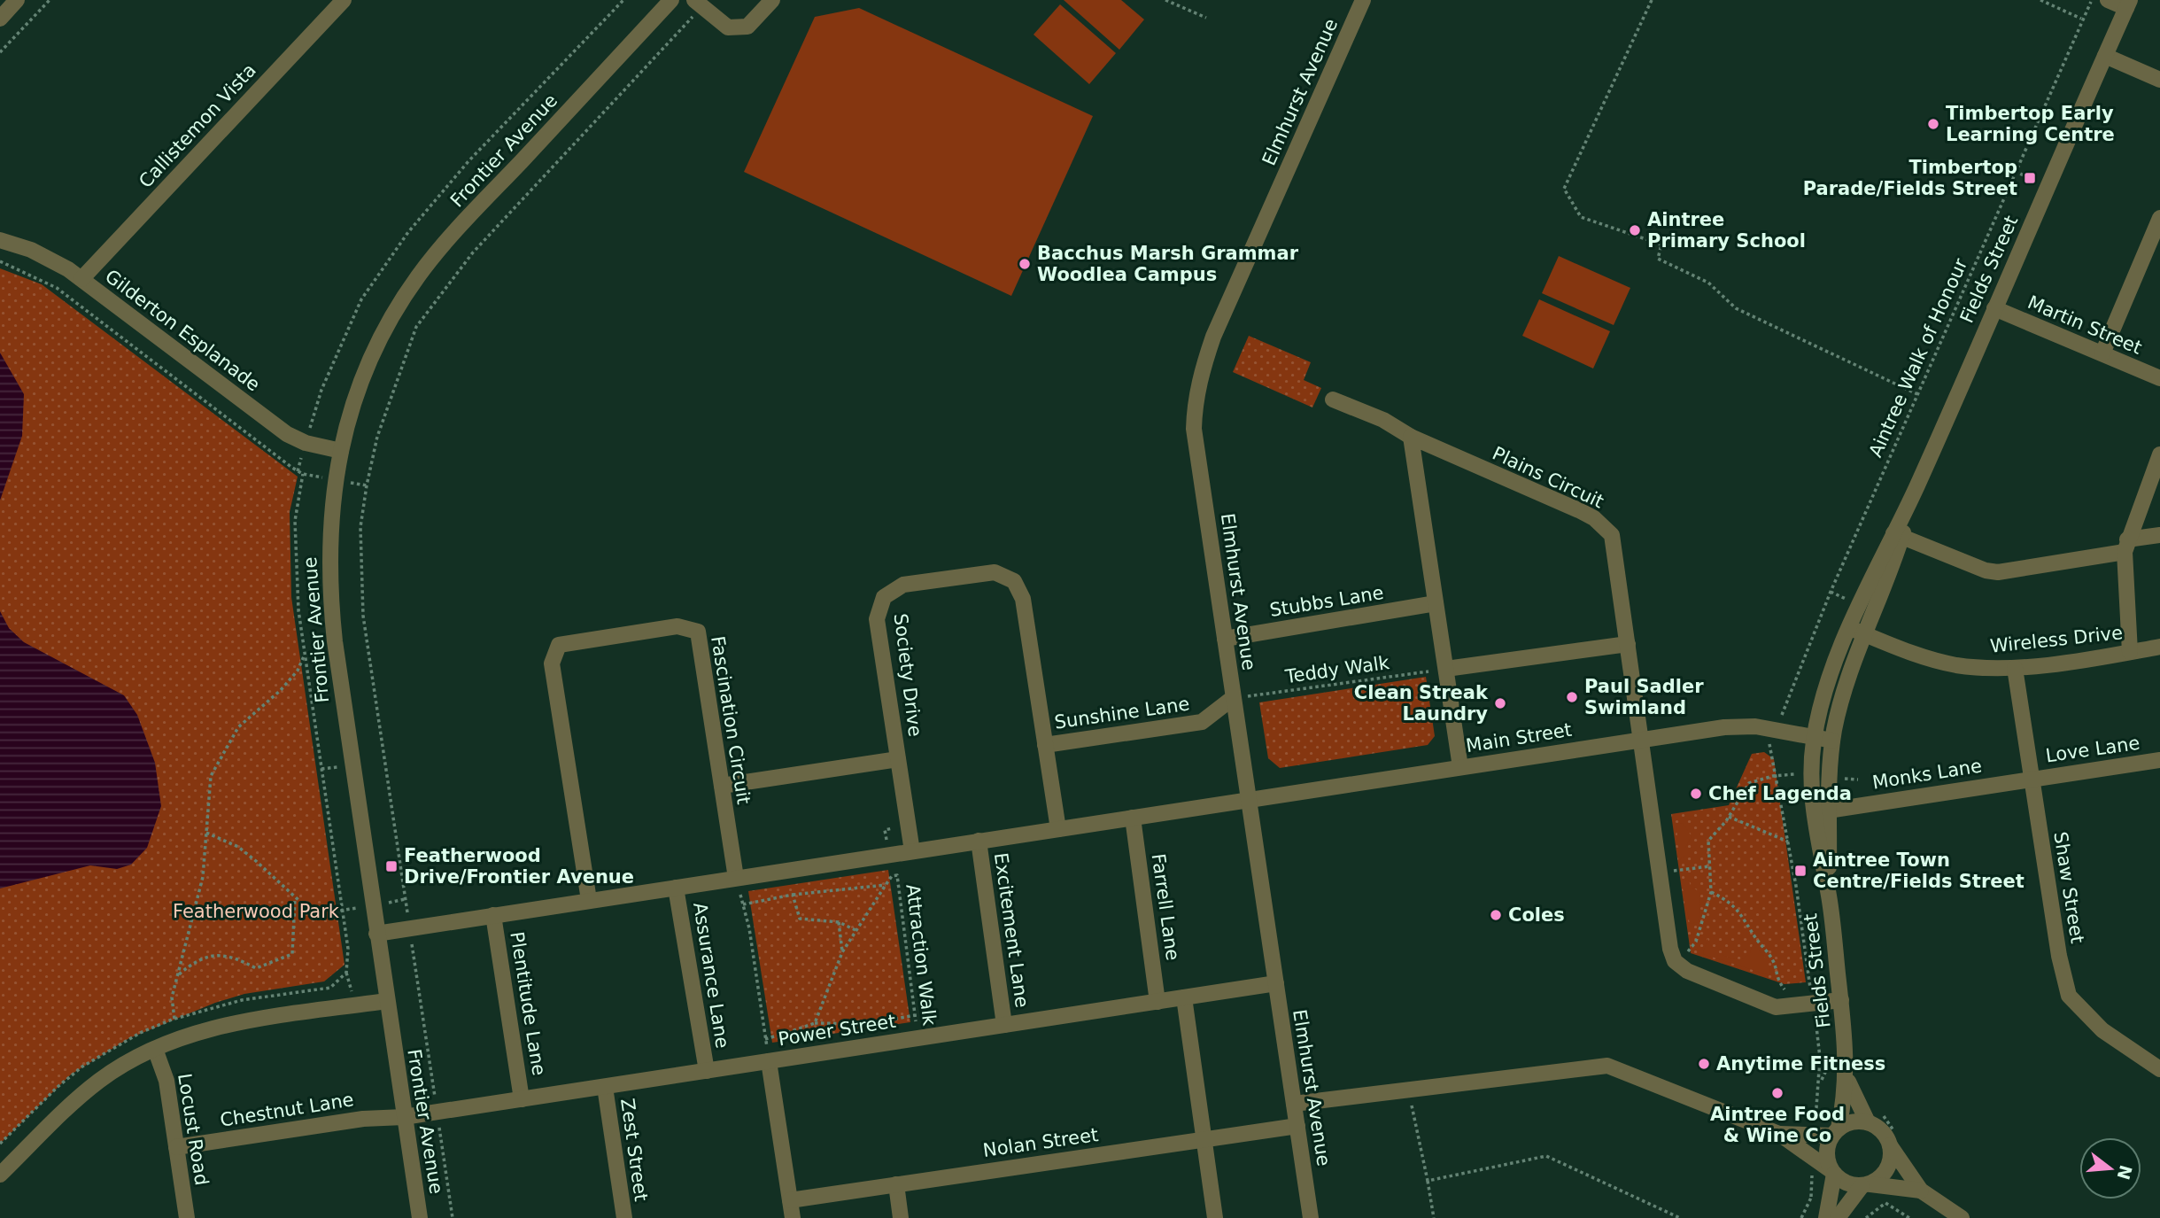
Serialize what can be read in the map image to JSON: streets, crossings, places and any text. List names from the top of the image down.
{
  "streets": {
    "street": [
      "Elmhurst Avenue",
      "Callistemon Vista",
      "Frontier Avenue",
      "Fields Street",
      "Martin Street",
      "Gilderton Esplanade",
      "Plains Circuit",
      "Stubbs Lane",
      "Wireless Drive",
      "Society Drive",
      "Sunshine Lane",
      "Fascination Circuit",
      "Main Street",
      "Love Lane",
      "Monks Lane",
      "Shaw Street",
      "Farrell Lane",
      "Excitement Lane",
      "Assurance Lane",
      "Plentitude Lane",
      "Power Street",
      "Chestnut Lane",
      "Locust Road",
      "Nolan Street",
      "Zest Street"
    ],
    "path": ["Aintree Walk of Honour", "Teddy Walk", "Attraction Walk"]
  },
  "crossings": [
    ["Elmhurst Avenue", "Stubbs Lane"],
    ["Elmhurst Avenue", "Teddy Walk"],
    ["Elmhurst Avenue", "Sunshine Lane"],
    ["Elmhurst Avenue", "Main Street"],
    ["Elmhurst Avenue", "Power Street"],
    ["Elmhurst Avenue", "Nolan Street"],
    ["Callistemon Vista", "Gilderton Esplanade"],
    ["Frontier Avenue", "Gilderton Esplanade"],
    ["Frontier Avenue", "Main Street"],
    ["Frontier Avenue", "Power Street"],
    ["Frontier Avenue", "Chestnut Lane"],
    ["Fields Street", "Martin Street"],
    ["Fields Street", "Wireless Drive"],
    ["Fields Street", "Main Street"],
    ["Fields Street", "Monks Lane"],
    ["Aintree Walk of Honour", "Plains Circuit"],
    ["Aintree Walk of Honour", "Main Street"],
    ["Plains Circuit", "Main Street"],
    ["Wireless Drive", "Shaw Street"],
    ["Teddy Walk", "Sunshine Lane"],
    ["Society Drive", "Sunshine Lane"],
    ["Society Drive", "Main Street"],
    ["Fascination Circuit", "Main Street"],
    ["Main Street", "Farrell Lane"],
    ["Main Street", "Excitement Lane"],
    ["Main Street", "Assurance Lane"],
    ["Main Street", "Plentitude Lane"],
    ["Love Lane", "Monks Lane"],
    ["Love Lane", "Shaw Street"],
    ["Monks Lane", "Shaw Street"],
    ["Farrell Lane", "Power Street"],
    ["Excitement Lane", "Power Street"],
    ["Attraction Walk", "Power Street"],
    ["Assurance Lane", "Power Street"],
    ["Plentitude Lane", "Power Street"],
    ["Power Street", "Chestnut Lane"],
    ["Power Street", "Zest Street"],
    ["Chestnut Lane", "Locust Road"]
  ],
  "parks": ["Featherwood Park"],
  "places": {
    "other": [
      "Timbertop Early Learning Centre",
      "Aintree Primary School",
      "Bacchus Marsh Grammar Woodlea Campus",
      "Paul Sadler Swimland",
      "Clean Streak Laundry",
      "Chef Lagenda",
      "Coles",
      "Anytime Fitness",
      "Aintree Food & Wine Co"
    ],
    "transit": ["Timbertop Parade/Fields Street", "Featherwood Drive/Frontier Avenue", "Aintree Town Centre/Fields Street"]
  },
  "north": "right"
}
